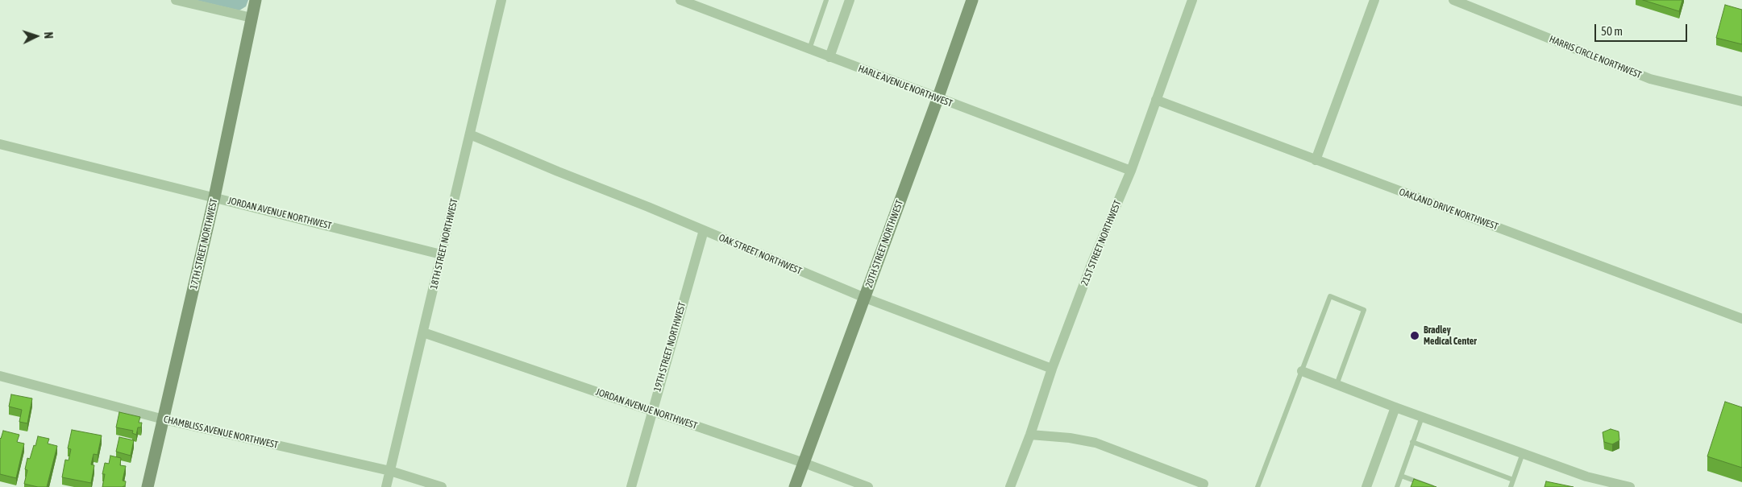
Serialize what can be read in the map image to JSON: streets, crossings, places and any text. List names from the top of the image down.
{
  "streets": {
    "street": [
      "HARRIS CIRCLE NORTHWEST",
      "HARLE AVENUE NORTHWEST",
      "OAKLAND DRIVE NORTHWEST",
      "JORDAN AVENUE NORTHWEST",
      "21ST STREET NORTHWEST",
      "17TH STREET NORTHWEST",
      "18TH STREET NORTHWEST",
      "20TH STREET NORTHWEST",
      "OAK STREET NORTHWEST",
      "19TH STREET NORTHWEST",
      "CHAMBLISS AVENUE NORTHWEST"
    ]
  },
  "crossings": [
    ["HARLE AVENUE NORTHWEST", "21ST STREET NORTHWEST"],
    ["HARLE AVENUE NORTHWEST", "20TH STREET NORTHWEST"],
    ["OAKLAND DRIVE NORTHWEST", "21ST STREET NORTHWEST"],
    ["JORDAN AVENUE NORTHWEST", "17TH STREET NORTHWEST"],
    ["JORDAN AVENUE NORTHWEST", "18TH STREET NORTHWEST"],
    ["JORDAN AVENUE NORTHWEST", "20TH STREET NORTHWEST"],
    ["JORDAN AVENUE NORTHWEST", "19TH STREET NORTHWEST"],
    ["21ST STREET NORTHWEST", "OAK STREET NORTHWEST"],
    ["17TH STREET NORTHWEST", "CHAMBLISS AVENUE NORTHWEST"],
    ["18TH STREET NORTHWEST", "OAK STREET NORTHWEST"],
    ["18TH STREET NORTHWEST", "CHAMBLISS AVENUE NORTHWEST"],
    ["20TH STREET NORTHWEST", "OAK STREET NORTHWEST"],
    ["OAK STREET NORTHWEST", "19TH STREET NORTHWEST"]
  ],
  "places": ["Bradley Medical Center"],
  "scale_bar": "50 m",
  "north": "right"
}
